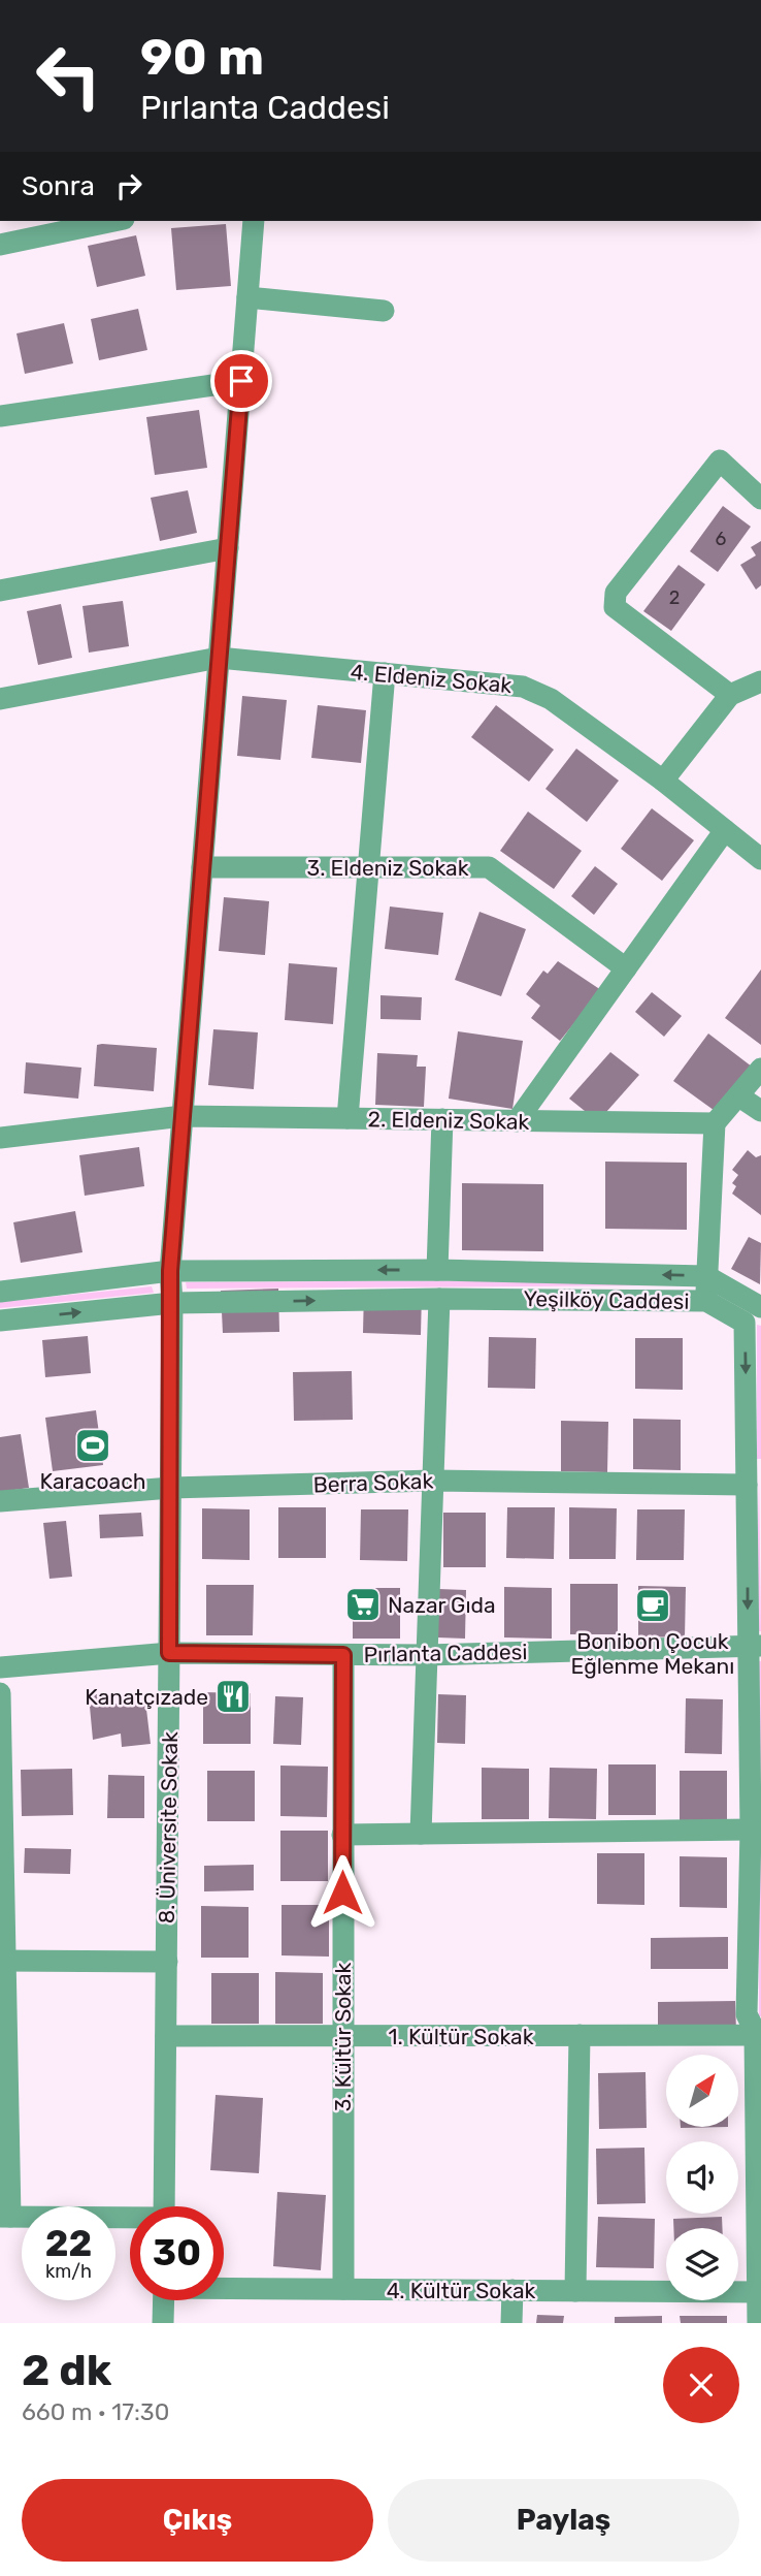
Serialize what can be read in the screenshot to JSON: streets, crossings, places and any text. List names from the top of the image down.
{
  "streets": {
    "street": [
      "4. Eldeniz Sokak",
      "3. Eldeniz Sokak",
      "2. Eldeniz Sokak",
      "Yeşilköy Caddesi",
      "Berra Sokak",
      "Pırlanta Caddesi",
      "8. Üniversite Sokak",
      "1. Kültür Sokak",
      "3. Kültür Sokak",
      "4. Kültür Sokak"
    ]
  },
  "crossings": [
    ["4. Eldeniz Sokak", "8. Üniversite Sokak"],
    ["3. Eldeniz Sokak", "8. Üniversite Sokak"],
    ["2. Eldeniz Sokak", "8. Üniversite Sokak"],
    ["Yeşilköy Caddesi", "8. Üniversite Sokak"],
    ["Berra Sokak", "8. Üniversite Sokak"],
    ["Pırlanta Caddesi", "8. Üniversite Sokak"],
    ["Pırlanta Caddesi", "3. Kültür Sokak"],
    ["8. Üniversite Sokak", "1. Kültür Sokak"],
    ["1. Kültür Sokak", "3. Kültür Sokak"],
    ["3. Kültür Sokak", "4. Kültür Sokak"]
  ],
  "places": {
    "sports": ["Karacoach"],
    "supermarket": ["Nazar Gıda"],
    "cafe": ["Bonibon Çocuk Eğlenme Mekanı"],
    "restaurant": ["Kanatçızade"]
  },
  "house_numbers": ["6", "2"],
  "north": "top right",
  "page": {
    "turn": ["90 m", "Pırlanta Caddesi"],
    "then": "Sonra",
    "speed": "22 km/h",
    "limit": "30",
    "heading": ["2 dk", "660 m · 17:30"],
    "buttons": ["Çıkış", "Paylaş"]
  }
}
